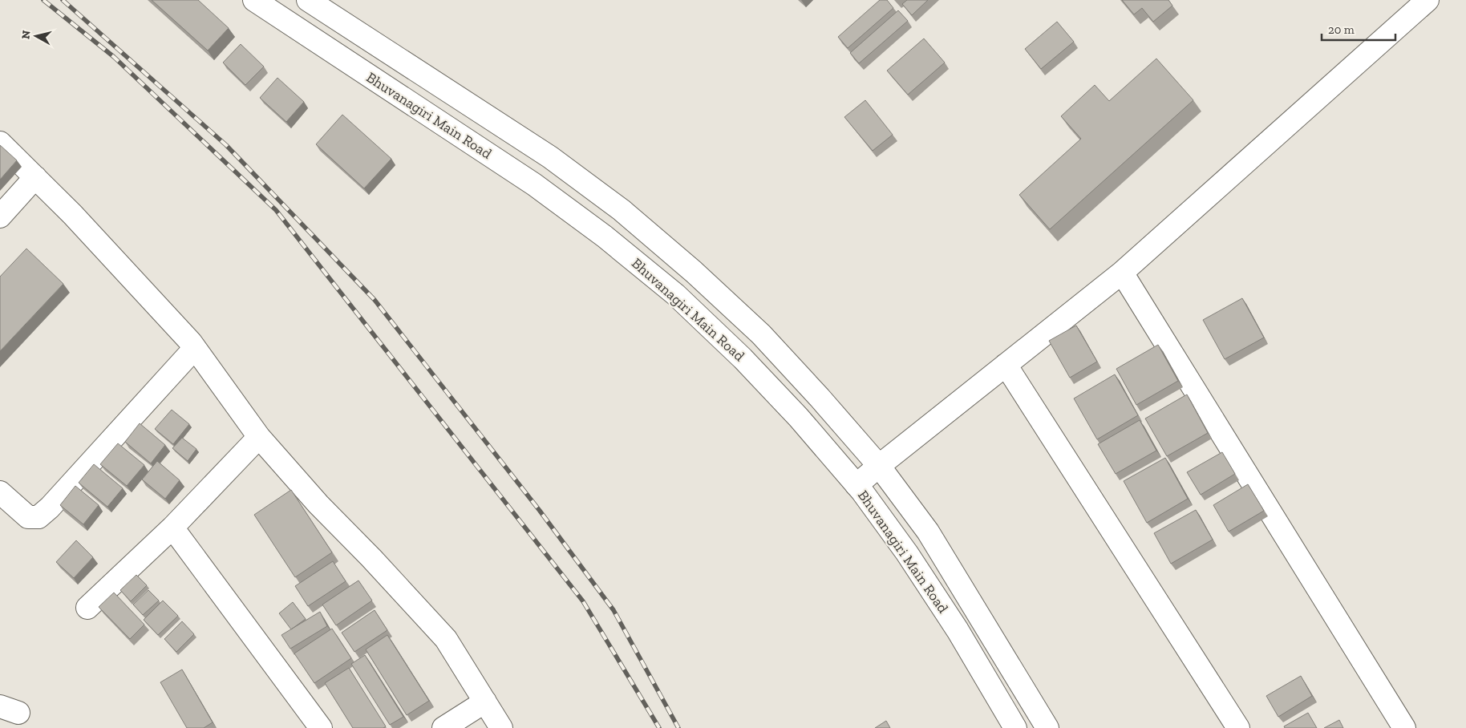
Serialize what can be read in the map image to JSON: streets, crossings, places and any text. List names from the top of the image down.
{
  "streets": {
    "street": ["Bhuvanagiri Main Road"]
  },
  "scale_bar": "20 m",
  "north": "left"
}
